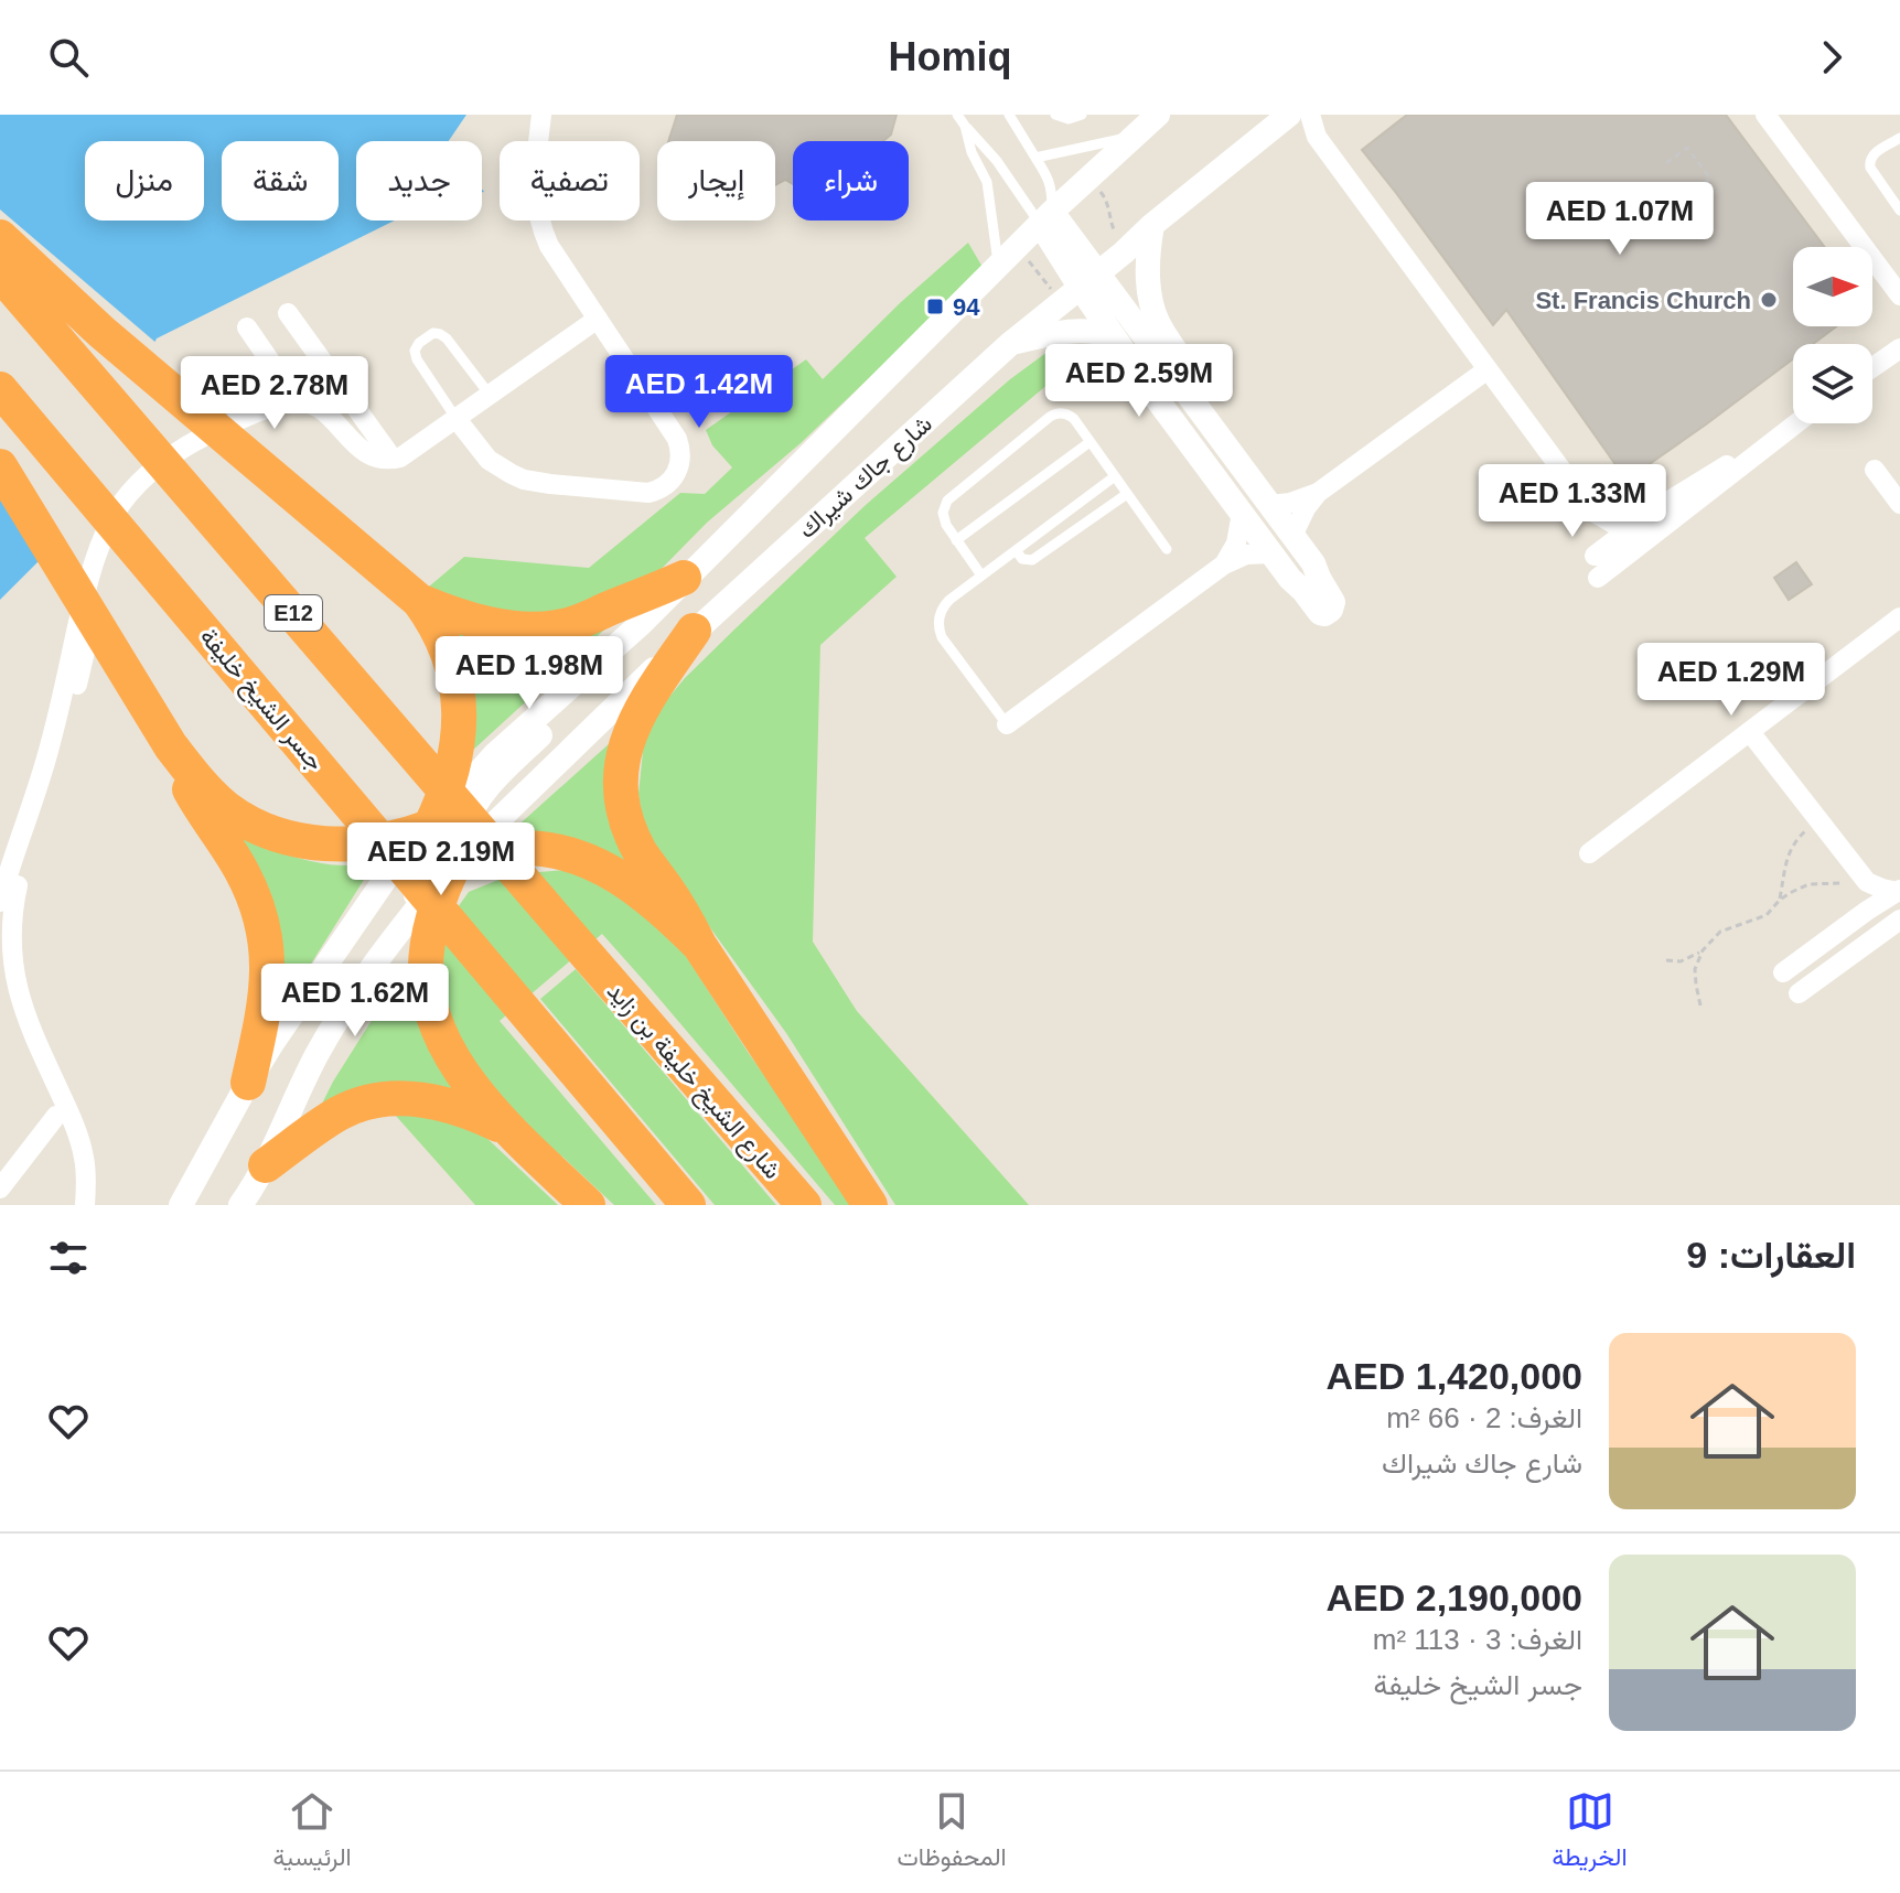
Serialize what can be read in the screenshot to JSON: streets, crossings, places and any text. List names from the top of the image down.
{
  "streets": {
    "highway": ["E12", "جسر الشيخ خليفة", "شارع الشيخ خليفة بن زايد"],
    "street": ["شارع جاك شيراك"]
  },
  "places": {
    "other": ["St. Francis Church"],
    "transit": ["94"]
  },
  "north": "right",
  "page": {
    "header": "Homiq",
    "chip": [
      "شراء",
      "إيجار",
      "تصفية",
      "جديد",
      "شقة",
      "منزل"
    ],
    "price": [
      "AED 1.07M",
      "AED 2.59M",
      "AED 1.42M",
      "AED 2.78M",
      "AED 1.33M",
      "AED 1.98M",
      "AED 1.29M",
      "AED 2.19M",
      "AED 1.62M"
    ],
    "heading": "العقارات: 9",
    "list": [
      {
        "name": "AED 1,420,000",
        "note": "الغرف: 2 · 66 m² · شارع جاك شيراك"
      },
      {
        "name": "AED 2,190,000",
        "note": "الغرف: 3 · 113 m² · جسر الشيخ خليفة"
      }
    ],
    "tabs": ["الخريطة", "المحفوظات", "الرئيسية"]
  }
}
